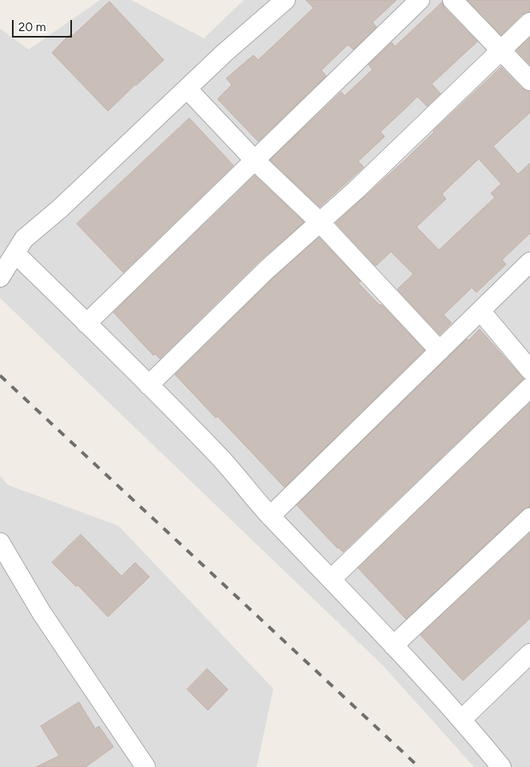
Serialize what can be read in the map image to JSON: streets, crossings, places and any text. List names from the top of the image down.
{
  "scale_bar": "20 m"
}
